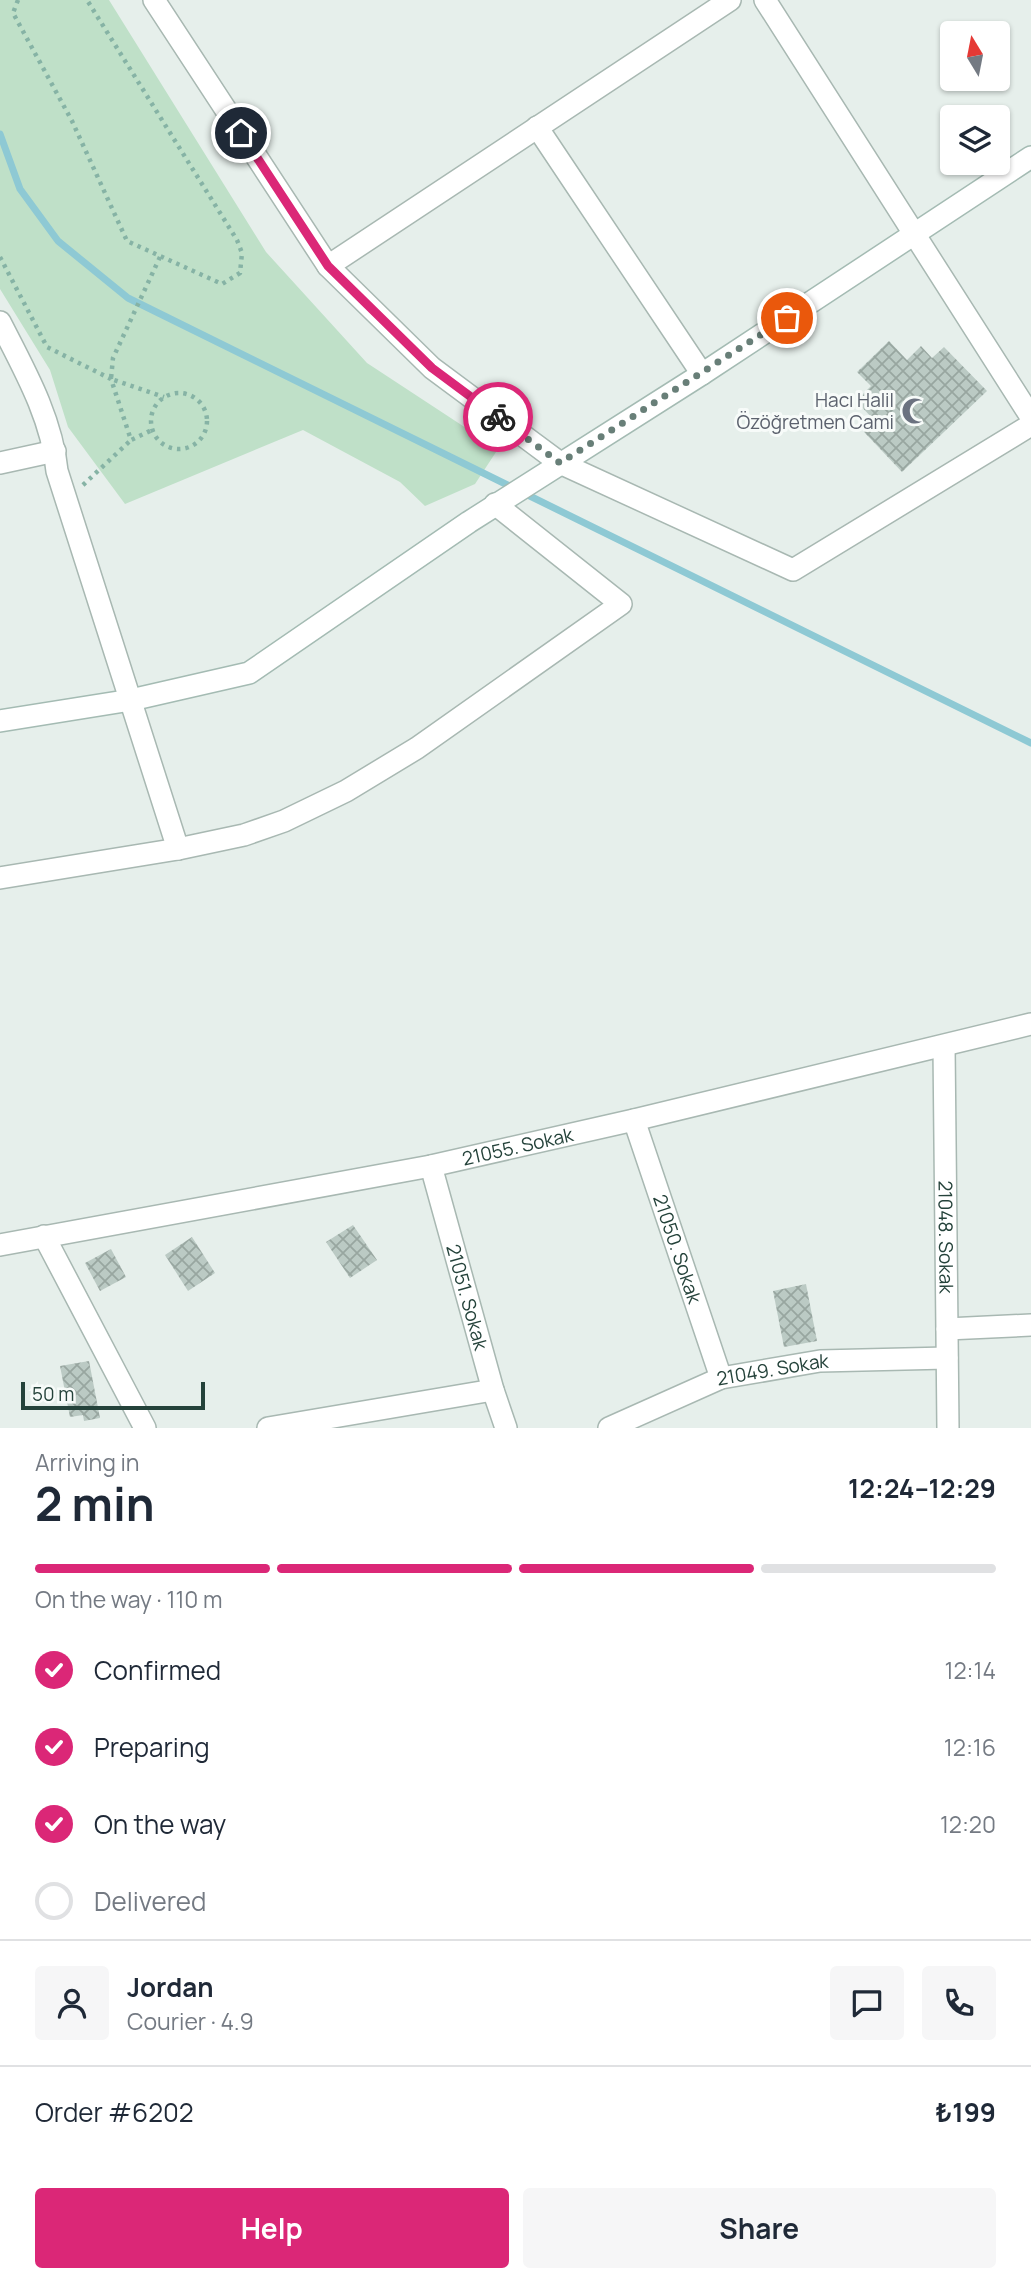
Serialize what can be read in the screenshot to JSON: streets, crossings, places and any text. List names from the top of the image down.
{
  "streets": {
    "street": [
      "21055. Sokak",
      "21048. Sokak",
      "21050. Sokak",
      "21051. Sokak",
      "21049. Sokak"
    ]
  },
  "crossings": [
    ["21055. Sokak", "21048. Sokak"],
    ["21055. Sokak", "21050. Sokak"],
    ["21055. Sokak", "21051. Sokak"],
    ["21048. Sokak", "21049. Sokak"],
    ["21050. Sokak", "21049. Sokak"]
  ],
  "places": {
    "mosque": ["Hacı Halil Özöğretmen Cami"]
  },
  "scale_bar": "50 m",
  "north": "top",
  "page": {
    "scale": "50 m",
    "heading": ["2 min", "Arriving in", "12:24–12:29"],
    "panel": [
      "Jordan",
      "Courier · 4.9",
      "Order #6202",
      "₺199"
    ],
    "bar": "On the way · 110 m",
    "list": [
      ["Confirmed", "12:14"],
      ["Preparing", "12:16"],
      ["On the way", "12:20"],
      "Delivered"
    ],
    "buttons": ["Help", "Share"]
  }
}
